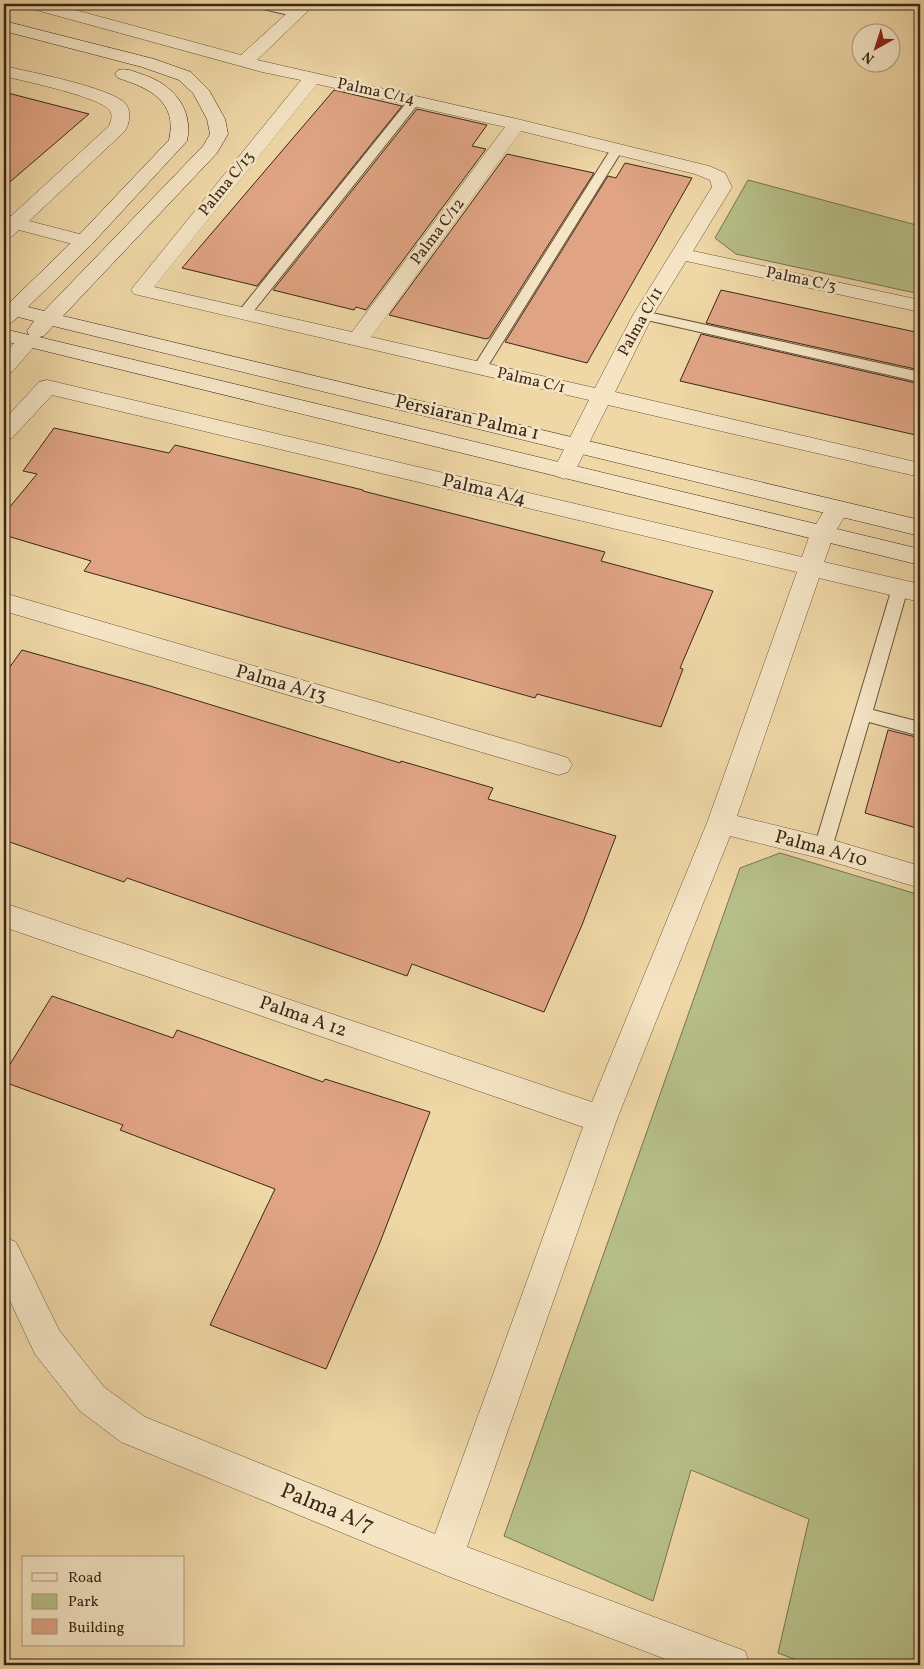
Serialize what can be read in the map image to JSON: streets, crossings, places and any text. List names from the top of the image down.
{
  "streets": {
    "street": [
      "Palma C/14",
      "Palma C/13",
      "Palma C/12",
      "Palma C/3",
      "Palma C/11",
      "Palma C/1",
      "Persiaran Palma 1",
      "Palma A/4",
      "Palma A/13",
      "Palma A/10",
      "Palma A 12",
      "Palma A/7"
    ]
  },
  "crossings": [
    ["Palma C/14", "Palma C/13"],
    ["Palma C/14", "Palma C/12"],
    ["Palma C/14", "Palma C/11"],
    ["Palma C/13", "Palma C/1"],
    ["Palma C/12", "Palma C/1"],
    ["Palma C/3", "Palma C/11"],
    ["Palma C/11", "Palma C/1"],
    ["Palma C/11", "Persiaran Palma 1"]
  ],
  "legend": ["Road", "Park", "Building"],
  "north": "bottom left"
}
